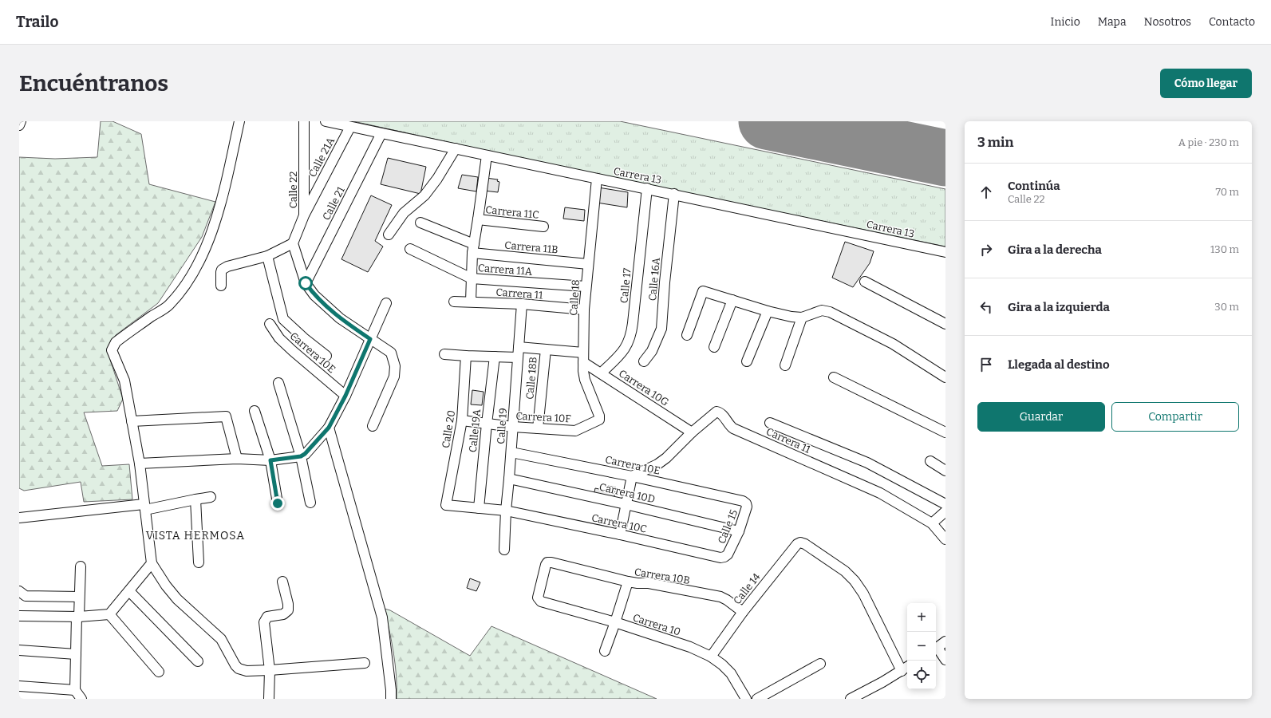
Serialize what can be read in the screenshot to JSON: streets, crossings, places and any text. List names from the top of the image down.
{
  "streets": {
    "street": [
      "Calle 21A",
      "Carrera 13",
      "Calle 22",
      "Calle 21",
      "Carrera 11C",
      "Carrera 11B",
      "Carrera 11A",
      "Calle 16A",
      "Calle 17",
      "Carrera 11",
      "Calle 18",
      "Carrera 10E",
      "Calle 18B",
      "Carrera 10G",
      "Carrera 10F",
      "Calle 19",
      "Calle 20",
      "Calle 19A",
      "Carrera 10D",
      "Carrera 10C",
      "Calle 15",
      "Carrera 10B",
      "Calle 14",
      "Carrera 10"
    ]
  },
  "crossings": [
    ["Calle 21A", "Carrera 13"],
    ["Calle 21A", "Calle 22"],
    ["Carrera 13", "Calle 21"],
    ["Carrera 13", "Calle 16A"],
    ["Carrera 13", "Calle 17"],
    ["Carrera 13", "Calle 18"],
    ["Carrera 11B", "Calle 18"],
    ["Carrera 11A", "Calle 18"],
    ["Calle 17", "Carrera 10G"],
    ["Carrera 11", "Calle 18"],
    ["Carrera 11", "Carrera 10E"],
    ["Carrera 11", "Carrera 10G"],
    ["Carrera 11", "Calle 19"],
    ["Calle 18", "Carrera 10G"],
    ["Calle 18", "Carrera 10F"],
    ["Carrera 10E", "Calle 19"],
    ["Carrera 10E", "Calle 15"],
    ["Calle 18B", "Carrera 10F"],
    ["Carrera 10F", "Calle 19"],
    ["Carrera 10F", "Calle 20"],
    ["Carrera 10F", "Calle 19A"],
    ["Calle 19", "Carrera 10D"],
    ["Calle 19", "Carrera 10C"],
    ["Calle 20", "Carrera 10C"],
    ["Calle 19A", "Carrera 10C"],
    ["Carrera 10D", "Calle 15"],
    ["Carrera 10C", "Calle 15"],
    ["Carrera 10B", "Calle 14"],
    ["Carrera 10B", "Carrera 10"],
    ["Calle 14", "Carrera 10"]
  ],
  "districts": ["VISTA HERMOSA"],
  "page": {
    "header": "Trailo",
    "nav": [
      "Inicio",
      "Mapa",
      "Nosotros",
      "Contacto"
    ],
    "buttons": [
      "Cómo llegar",
      ["Guardar", "Compartir"]
    ],
    "title": "Encuéntranos",
    "heading": ["3 min", "A pie · 230 m"],
    "list": [
      ["Continúa", "Calle 22", "70 m"],
      ["Gira a la derecha", "130 m"],
      ["Gira a la izquierda", "30 m"],
      "Llegada al destino"
    ],
    "map_buttons": ["+", "−"]
  }
}
